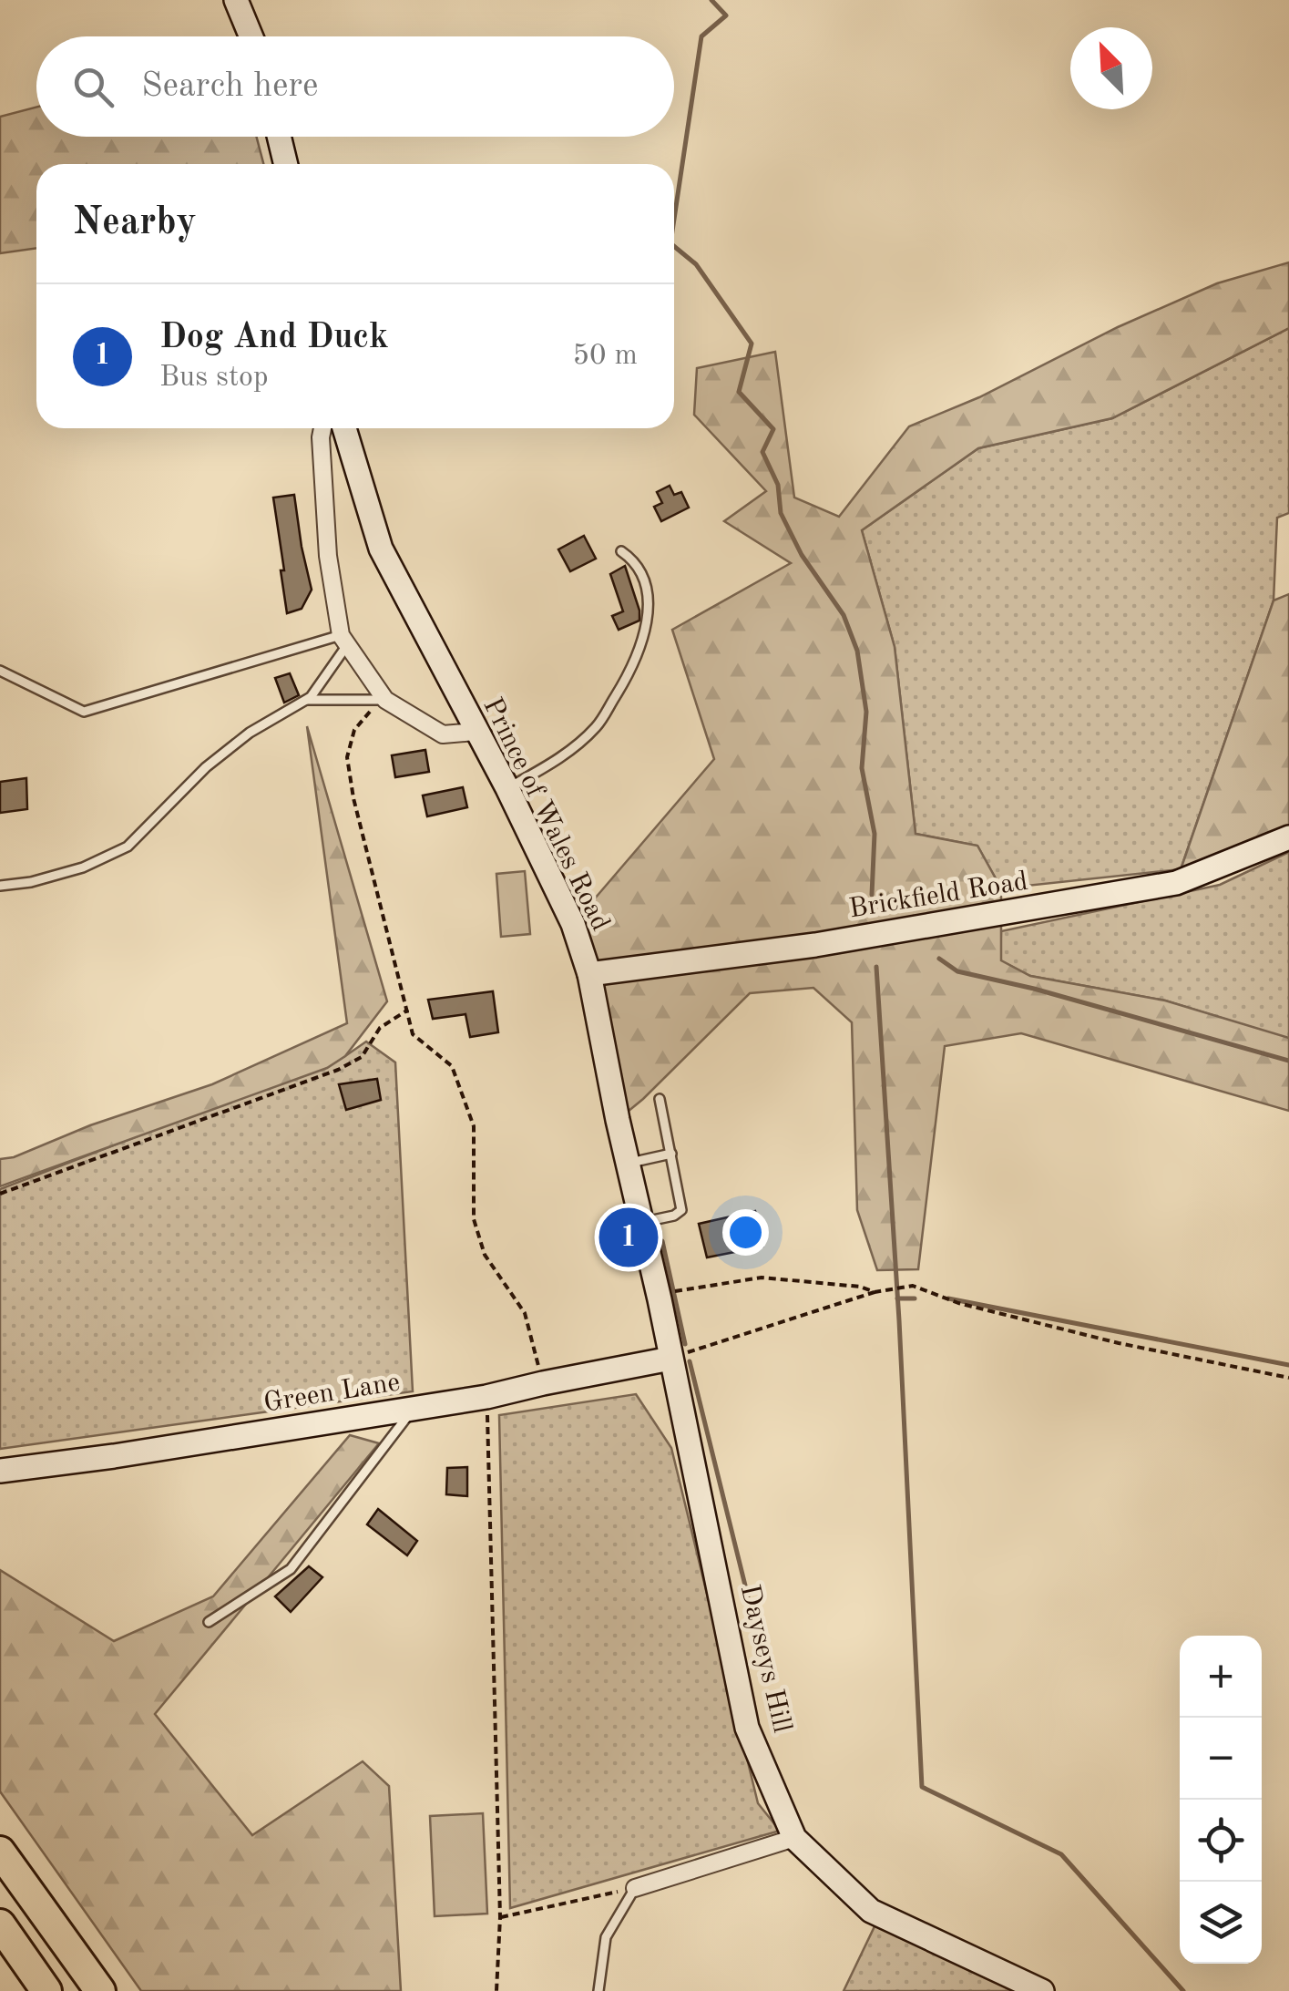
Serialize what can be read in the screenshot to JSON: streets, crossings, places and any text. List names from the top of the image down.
{
  "streets": {
    "street": [
      "Prince of Wales Road",
      "Brickfield Road",
      "Green Lane",
      "Dayseys Hill"
    ]
  },
  "crossings": [
    ["Prince of Wales Road", "Brickfield Road"],
    ["Prince of Wales Road", "Green Lane"],
    ["Prince of Wales Road", "Dayseys Hill"],
    ["Green Lane", "Dayseys Hill"]
  ],
  "north": "top left",
  "page": {
    "search": "Search here",
    "heading": "Nearby",
    "list": [
      {
        "mark": "1",
        "name": "Dog And Duck",
        "note": "Bus stop",
        "value": "50 m"
      }
    ],
    "pins": "1",
    "map_buttons": ["+", "−"]
  }
}
